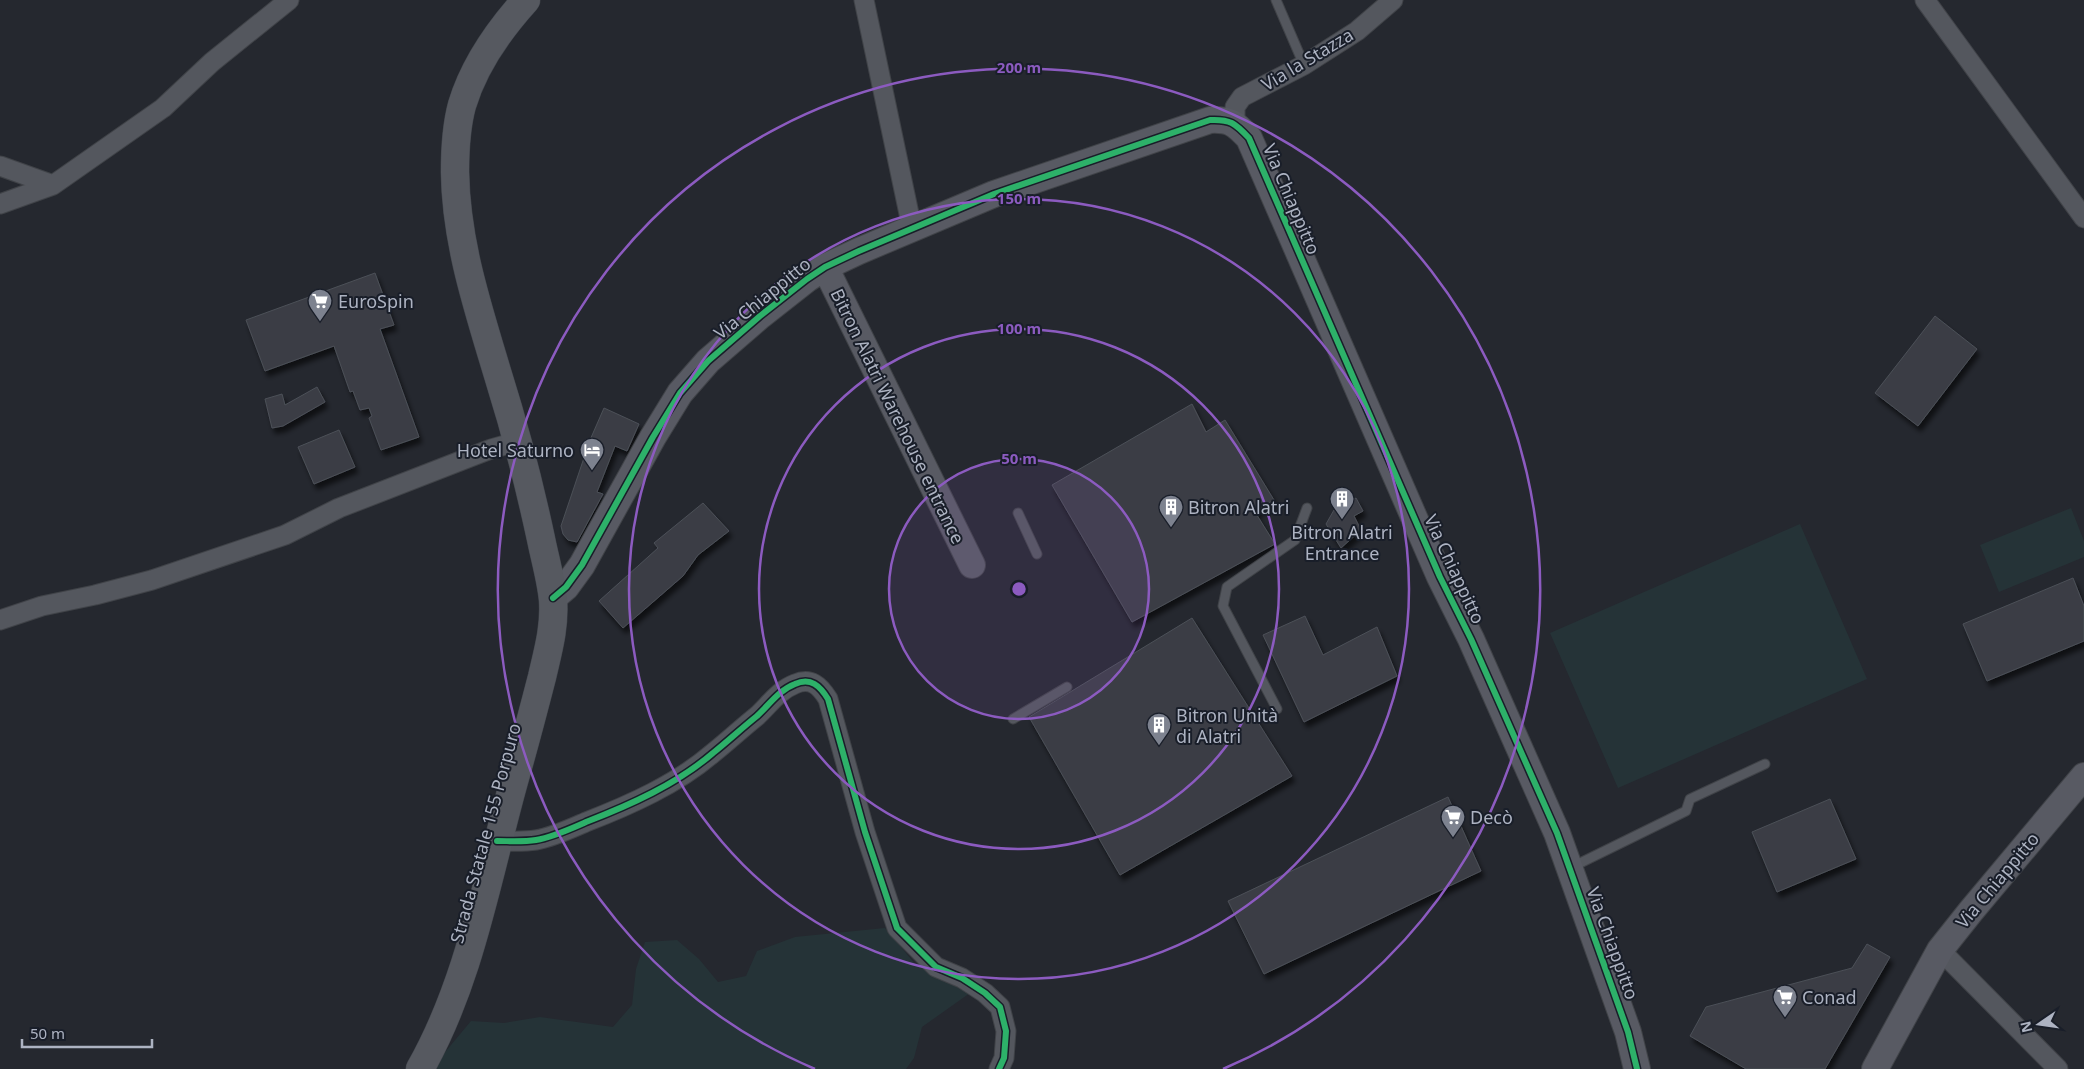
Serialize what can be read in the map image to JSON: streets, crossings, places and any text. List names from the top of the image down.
{
  "streets": {
    "main road": ["Strada Statale 155 Porpuro"],
    "street": ["Via la Stazza", "Via Chiappitto", "Bitron Alatri Warehouse entrance"]
  },
  "crossings": [
    ["Via la Stazza", "Via Chiappitto"],
    ["Via Chiappitto", "Bitron Alatri Warehouse entrance"],
    ["Via Chiappitto", "Strada Statale 155 Porpuro"]
  ],
  "places": {
    "supermarket": ["EuroSpin", "Decò", "Conad"],
    "hotel": ["Hotel Saturno"],
    "building": ["Bitron Alatri Entrance", "Bitron Alatri", "Bitron Unità di Alatri"]
  },
  "scale_bar": "50 m",
  "north": "left",
  "rings": [
    "200 m",
    "150 m",
    "100 m",
    "50 m"
  ]
}
